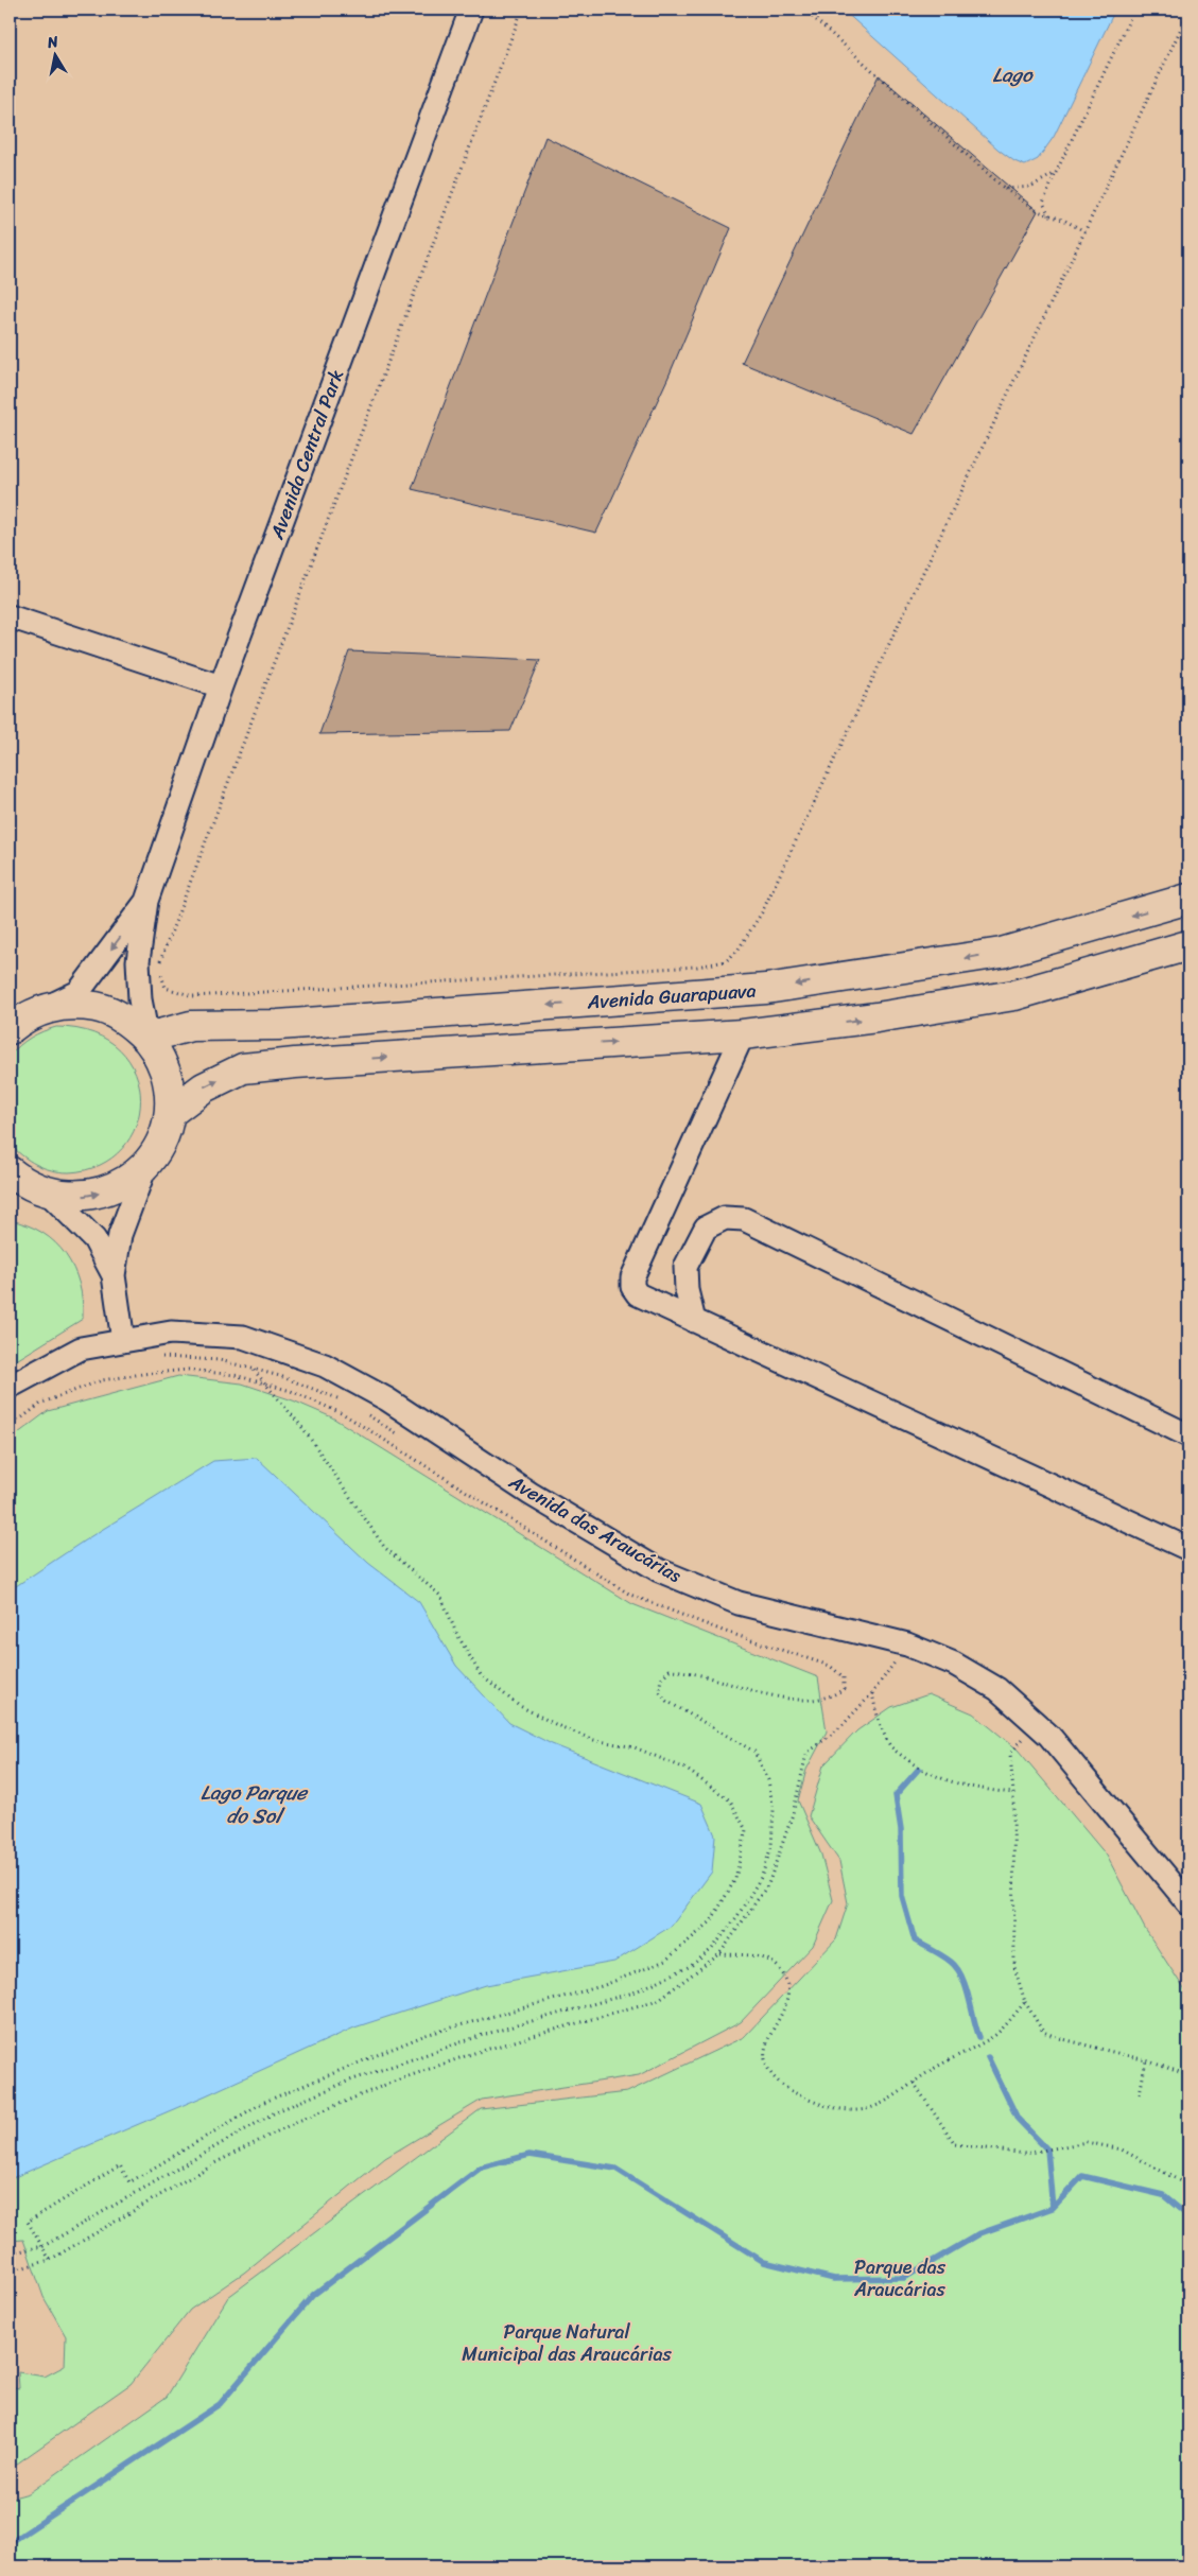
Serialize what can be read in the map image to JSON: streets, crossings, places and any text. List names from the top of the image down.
{
  "streets": {
    "street": ["Avenida Central Park", "Avenida Guarapuava", "Avenida das Araucárias"]
  },
  "water": ["Lago", "Lago Parque do Sol"],
  "parks": ["Parque das Araucárias", "Parque Natural Municipal das Araucárias"],
  "north": "top"
}
